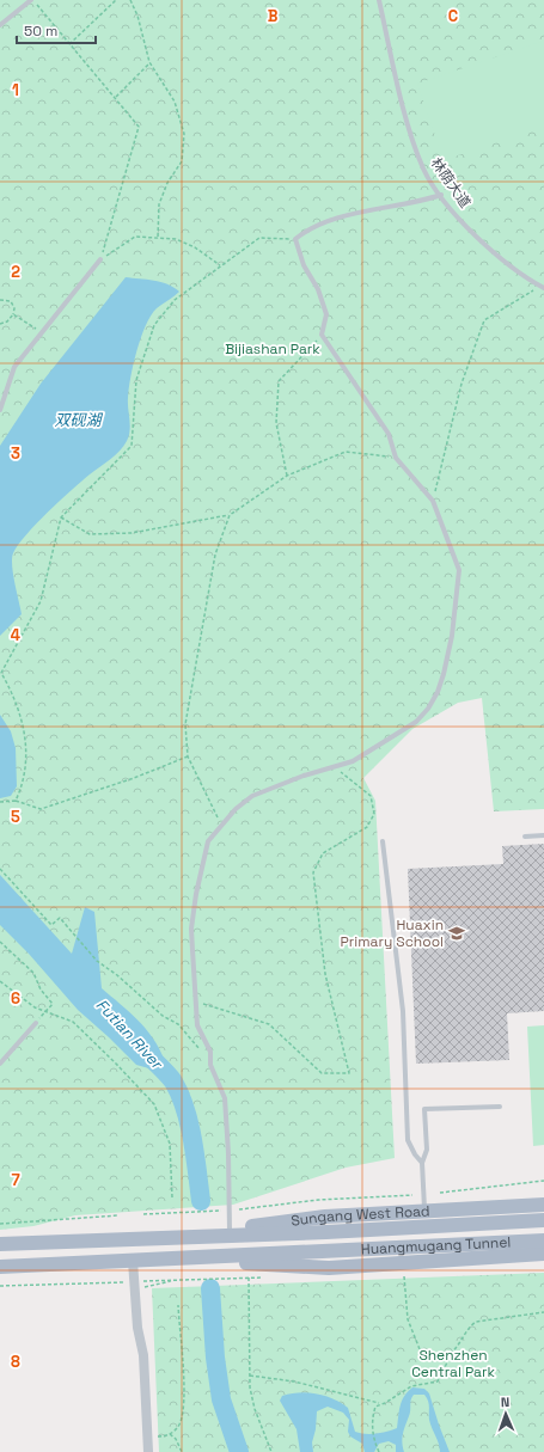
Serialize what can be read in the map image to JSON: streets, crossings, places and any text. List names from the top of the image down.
{
  "streets": {
    "main road": ["Sungang West Road", "Huangmugang Tunnel"],
    "lane": ["林荫大道"]
  },
  "crossings": [
    ["Sungang West Road", "Huangmugang Tunnel"]
  ],
  "water": ["双砚湖", "Futian River"],
  "parks": ["Bijiashan Park", "Shenzhen Central Park"],
  "places": {
    "school or university": ["Huaxin Primary School"]
  },
  "scale_bar": "50 m",
  "north": "top",
  "grid": {
    "columns": ["B", "C"],
    "rows": [
      "1",
      "2",
      "3",
      "4",
      "5",
      "6",
      "7",
      "8"
    ]
  }
}
